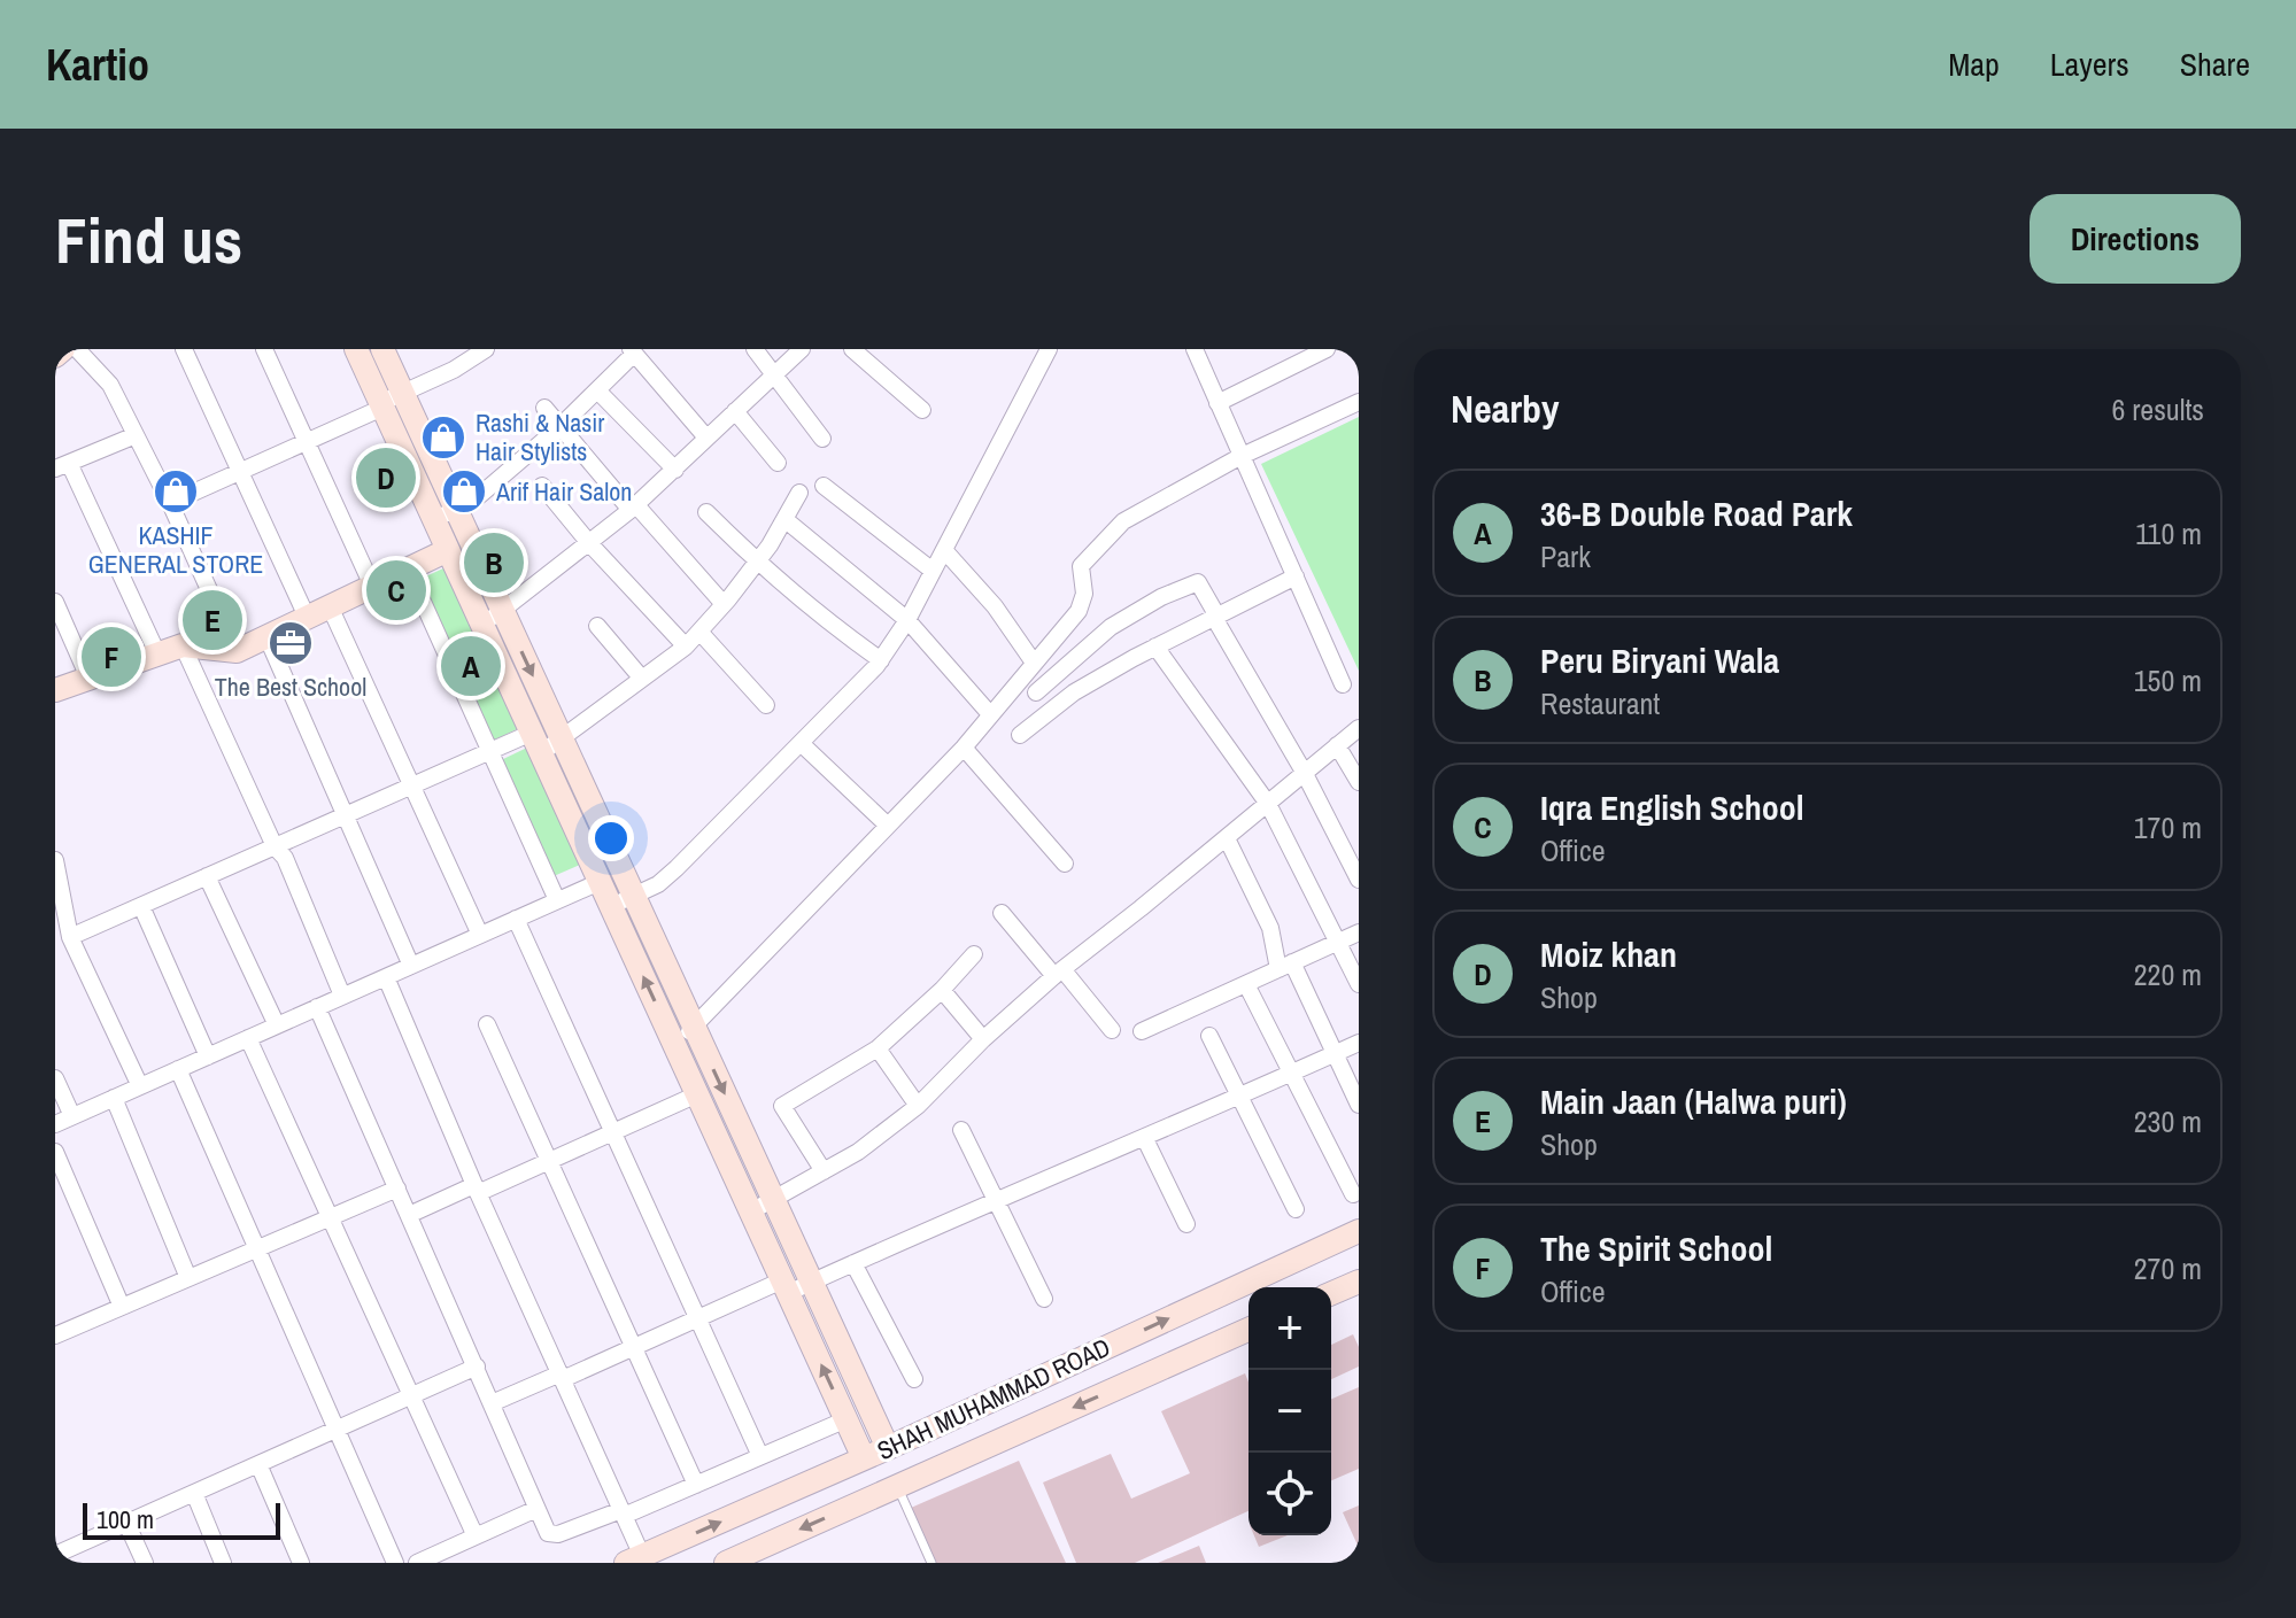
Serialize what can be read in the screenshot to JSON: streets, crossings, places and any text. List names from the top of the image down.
{
  "streets": {
    "street": ["SHAH MUHAMMAD ROAD"]
  },
  "places": {
    "shop": ["Rashi & Nasir Hair Stylists", "KASHIF GENERAL STORE", "Arif Hair Salon"],
    "office": ["The Best School"]
  },
  "scale_bar": "100 m",
  "page": {
    "header": "Kartio",
    "nav": ["Map", "Layers", "Share"],
    "buttons": "Directions",
    "title": "Find us",
    "heading": ["Nearby", "6 results"],
    "pins": [
      "D",
      "B",
      "C",
      "E",
      "F",
      "A"
    ],
    "list": [
      {
        "mark": "A",
        "name": "36-B Double Road Park",
        "note": "Park",
        "value": "110 m"
      },
      {
        "mark": "B",
        "name": "Peru Biryani Wala",
        "note": "Restaurant",
        "value": "150 m"
      },
      {
        "mark": "C",
        "name": "Iqra English School",
        "note": "Office",
        "value": "170 m"
      },
      {
        "mark": "D",
        "name": "Moiz khan",
        "note": "Shop",
        "value": "220 m"
      },
      {
        "mark": "E",
        "name": "Main Jaan (Halwa puri)",
        "note": "Shop",
        "value": "230 m"
      },
      {
        "mark": "F",
        "name": "The Spirit School",
        "note": "Office",
        "value": "270 m"
      }
    ],
    "map_buttons": ["+", "−"],
    "scale": "100 m"
  }
}
